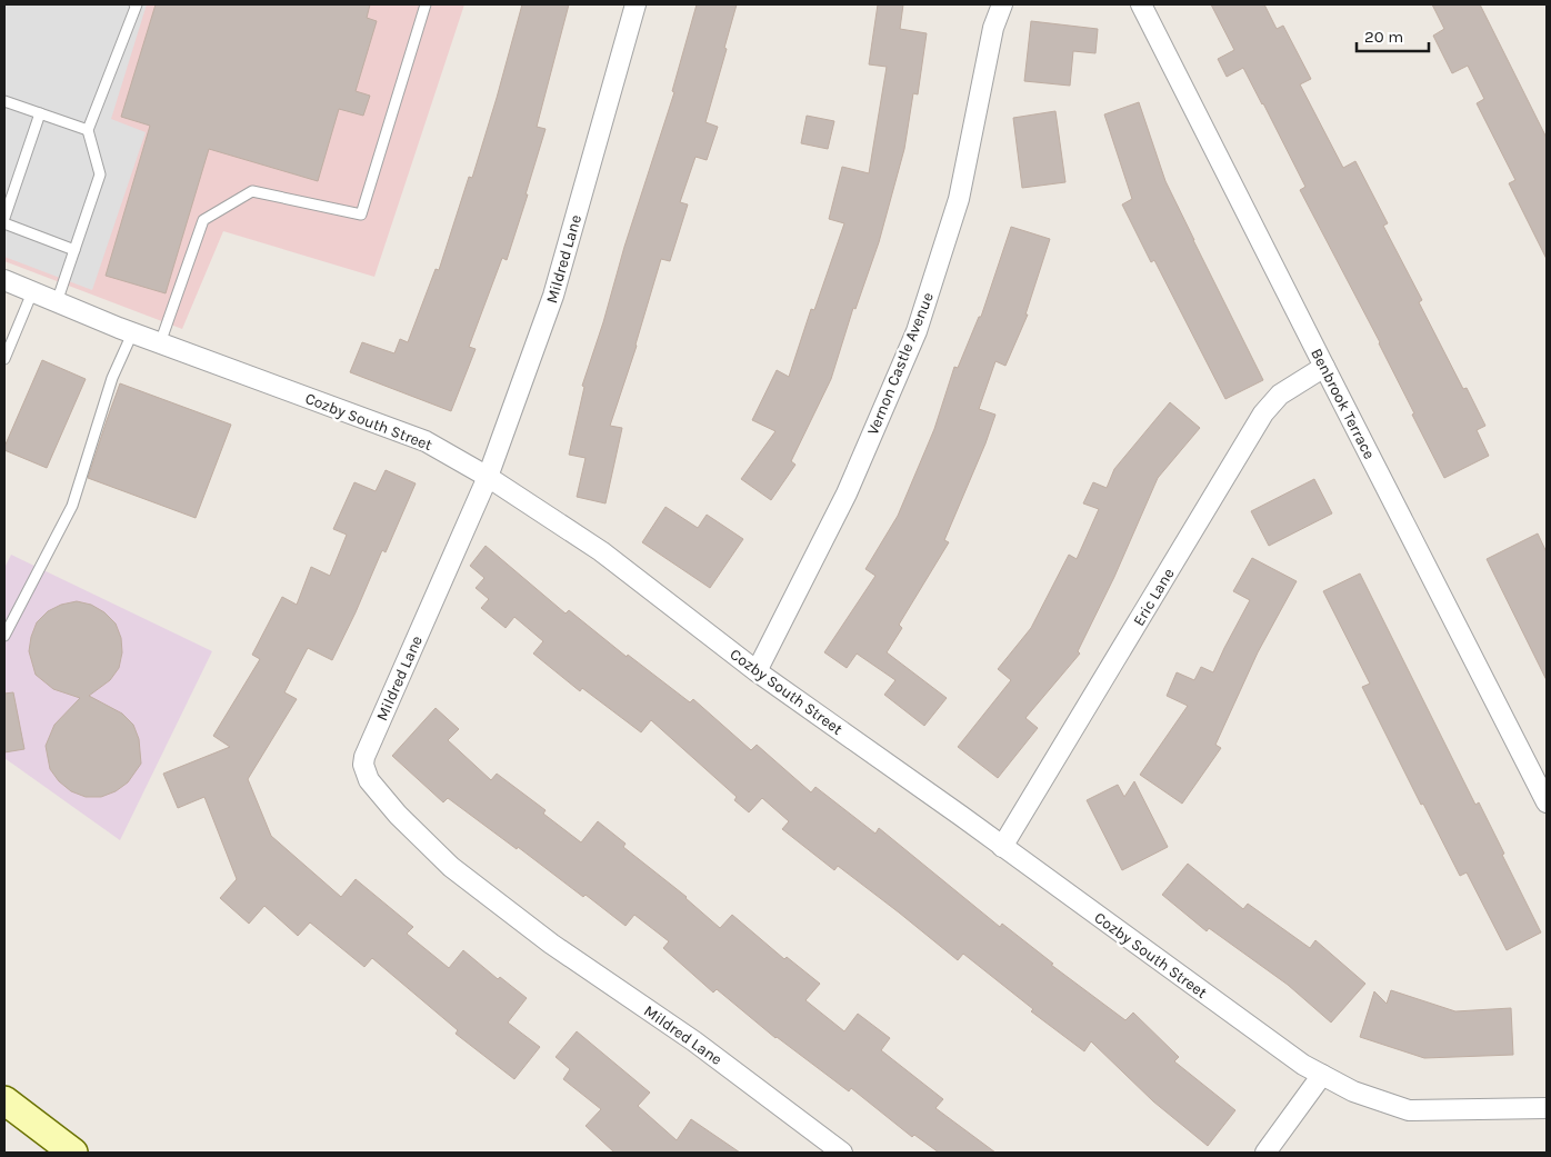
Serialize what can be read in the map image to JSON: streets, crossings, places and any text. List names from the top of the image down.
{
  "streets": {
    "street": [
      "Mildred Lane",
      "Vernon Castle Avenue",
      "Benbrook Terrace",
      "Cozby South Street",
      "Eric Lane"
    ]
  },
  "crossings": [
    ["Mildred Lane", "Cozby South Street"],
    ["Vernon Castle Avenue", "Cozby South Street"],
    ["Benbrook Terrace", "Eric Lane"],
    ["Cozby South Street", "Eric Lane"]
  ],
  "scale_bar": "20 m"
}
